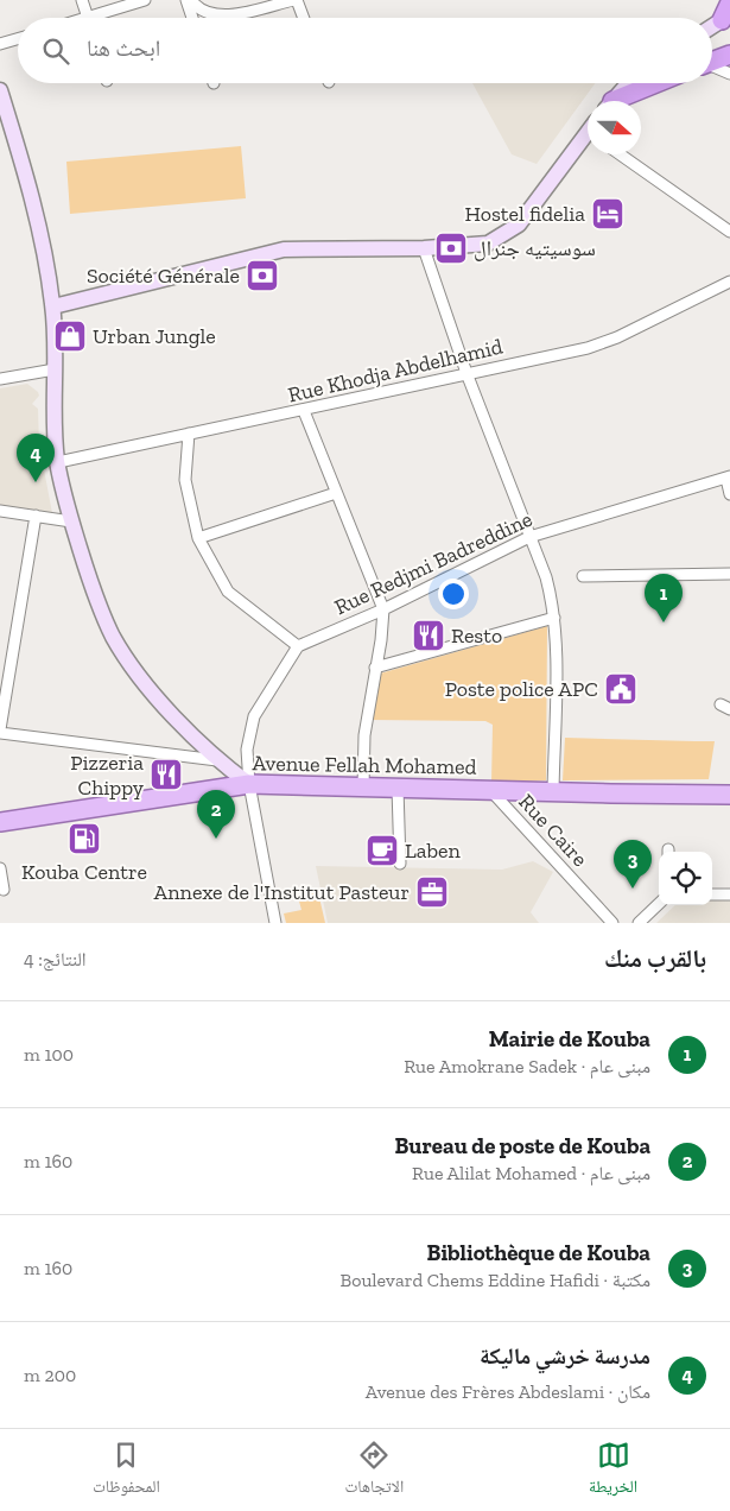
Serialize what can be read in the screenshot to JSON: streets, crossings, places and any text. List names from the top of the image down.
{
  "streets": {
    "main road": ["Avenue Fellah Mohamed"],
    "street": ["Rue Khodja Abdelhamid", "Rue Redjmi Badreddine", "Rue Caire"]
  },
  "crossings": [
    ["Avenue Fellah Mohamed", "Rue Caire"]
  ],
  "places": {
    "hotel": ["Hostel fidelia"],
    "bank": ["سوسيتيه جنرال", "Société Générale"],
    "shop": ["Urban Jungle"],
    "restaurant": ["Resto", "Pizzeria Chippy"],
    "public building": ["Poste police APC"],
    "fuel station": ["Kouba Centre"],
    "cafe": ["Laben"],
    "office": ["Annexe de l'Institut Pasteur"]
  },
  "north": "right",
  "page": {
    "search": "ابحث هنا",
    "pins": [
      "4",
      "1",
      "2",
      "3"
    ],
    "heading": ["بالقرب منك", "النتائج: 4"],
    "list": [
      {
        "mark": "1",
        "name": "Mairie de Kouba",
        "note": "مبنى عام · Rue Amokrane Sadek",
        "value": "100 m"
      },
      {
        "mark": "2",
        "name": "Bureau de poste de Kouba",
        "note": "مبنى عام · Rue Alilat Mohamed",
        "value": "160 m"
      },
      {
        "mark": "3",
        "name": "Bibliothèque de Kouba",
        "note": "مكتبة · Boulevard Chems Eddine Hafidi",
        "value": "160 m"
      },
      {
        "mark": "4",
        "name": "مدرسة خرشي ماليكة",
        "note": "مكان · Avenue des Frères Abdeslami",
        "value": "200 m"
      }
    ],
    "nav": ["الخريطة", "الاتجاهات", "المحفوظات"]
  }
}
